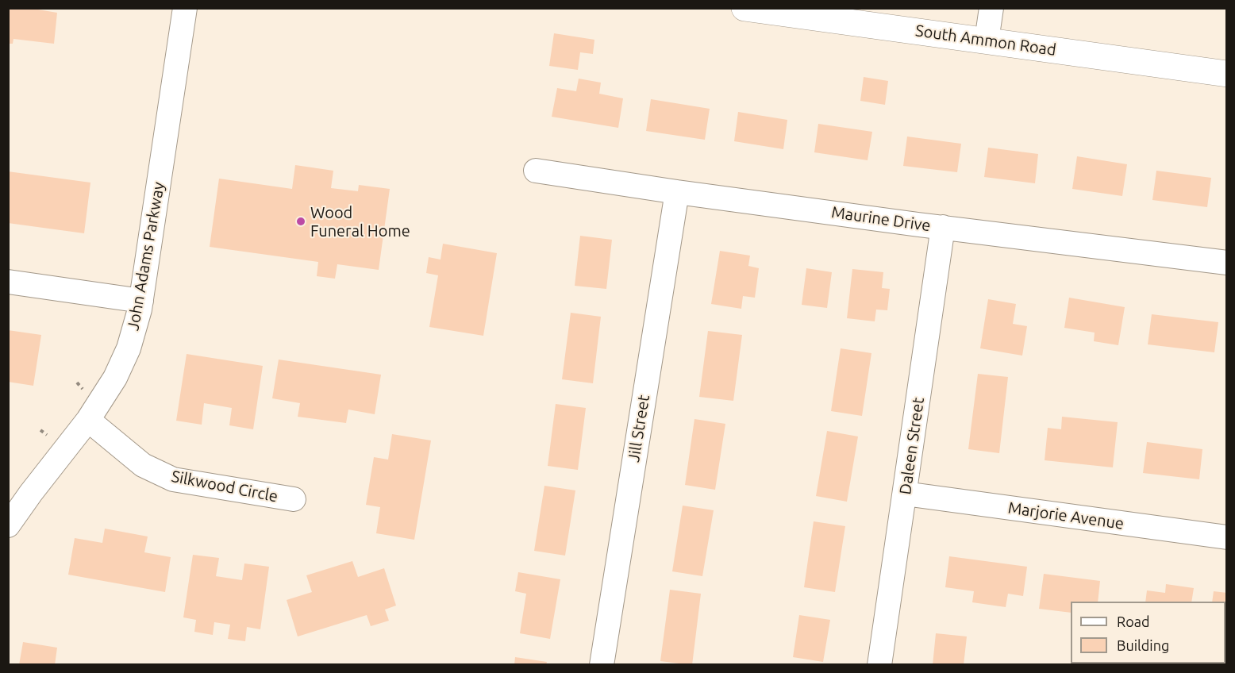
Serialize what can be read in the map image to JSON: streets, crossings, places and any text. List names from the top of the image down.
{
  "streets": {
    "main road": ["South Ammon Road"],
    "street": [
      "Maurine Drive",
      "John Adams Parkway",
      "Jill Street",
      "Daleen Street",
      "Silkwood Circle",
      "Marjorie Avenue"
    ]
  },
  "crossings": [
    ["Maurine Drive", "Jill Street"],
    ["Maurine Drive", "Daleen Street"],
    ["John Adams Parkway", "Silkwood Circle"],
    ["Daleen Street", "Marjorie Avenue"]
  ],
  "places": ["Wood Funeral Home"],
  "legend": ["Road", "Building"]
}
